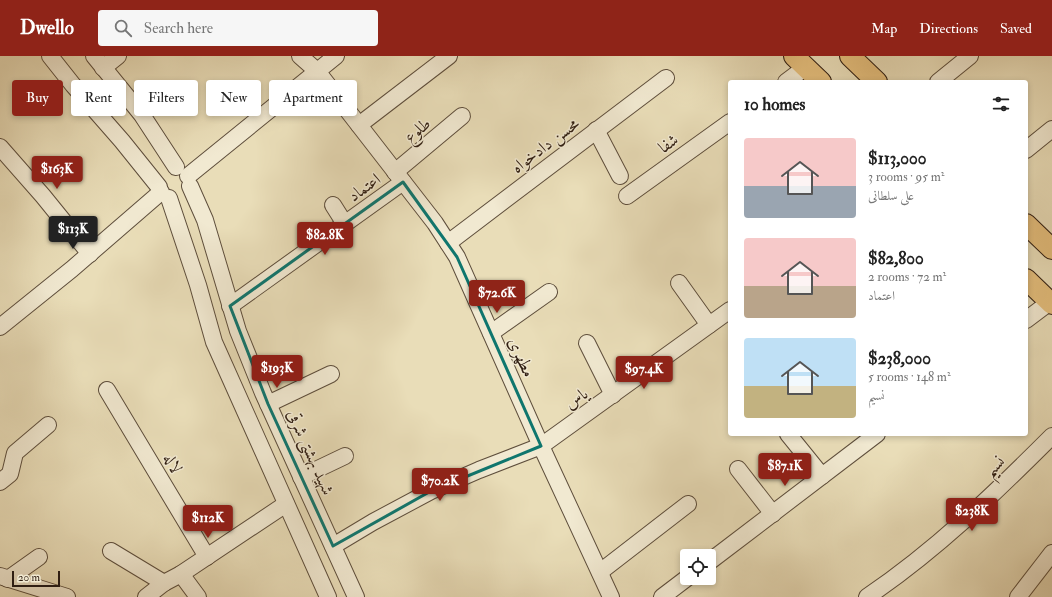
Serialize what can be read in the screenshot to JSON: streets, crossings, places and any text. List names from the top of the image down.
{
  "streets": {
    "street": [
      "طلوع",
      "شفا",
      "محسن دادخواه",
      "اعتماد",
      "مطهری",
      "یاس",
      "شهید بهشتی شرقی",
      "لاله",
      "نسیم"
    ]
  },
  "crossings": [
    ["طلوع", "اعتماد"],
    ["طلوع", "مطهری"],
    ["محسن دادخواه", "مطهری"],
    ["اعتماد", "مطهری"],
    ["اعتماد", "شهید بهشتی شرقی"],
    ["مطهری", "یاس"],
    ["یاس", "شهید بهشتی شرقی"]
  ],
  "scale_bar": "20 m",
  "page": {
    "header": "Dwello",
    "search": "Search here",
    "nav": ["Map", "Directions", "Saved"],
    "chip": [
      "Buy",
      "Rent",
      "Filters",
      "New",
      "Apartment"
    ],
    "heading": "10 homes",
    "list": [
      {
        "name": "$113,000",
        "note": "3 rooms · 95 m² · علی سلطانی"
      },
      {
        "name": "$82,800",
        "note": "2 rooms · 72 m² · اعتماد"
      },
      {
        "name": "$238,000",
        "note": "5 rooms · 148 m² · نسیم"
      }
    ],
    "price": [
      "$163K",
      "$113K",
      "$82.8K",
      "$72.6K",
      "$193K",
      "$97.4K",
      "$87.1K",
      "$70.2K",
      "$238K",
      "$112K"
    ],
    "scale": "20 m"
  }
}
